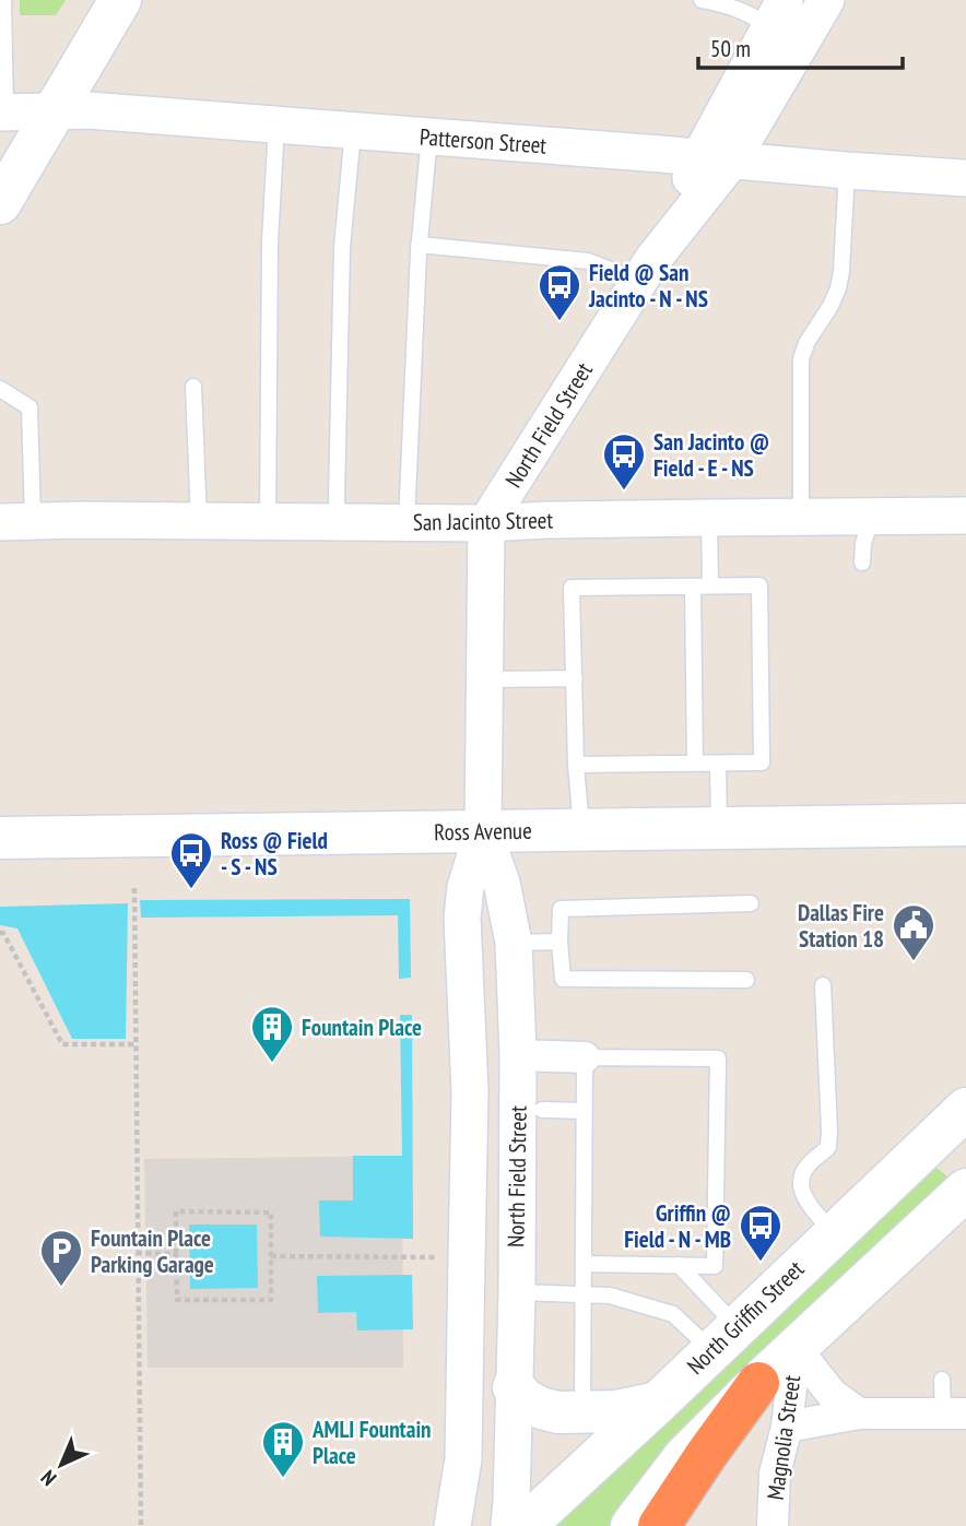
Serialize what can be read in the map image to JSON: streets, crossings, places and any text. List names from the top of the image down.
{
  "streets": {
    "main road": ["Ross Avenue", "North Griffin Street"],
    "street": [
      "Patterson Street",
      "North Field Street",
      "San Jacinto Street",
      "Magnolia Street"
    ]
  },
  "crossings": [
    ["Patterson Street", "North Field Street"],
    ["North Field Street", "San Jacinto Street"],
    ["North Field Street", "Ross Avenue"]
  ],
  "places": {
    "bus stop": [
      "Field @ San Jacinto - N - NS",
      "San Jacinto @ Field - E - NS",
      "Ross @ Field - S - NS",
      "Griffin @ Field - N - MB"
    ],
    "public building": ["Dallas Fire Station 18"],
    "building": ["Fountain Place", "AMLI Fountain Place"],
    "parking": ["Fountain Place Parking Garage"]
  },
  "scale_bar": "50 m",
  "north": "bottom left"
}
